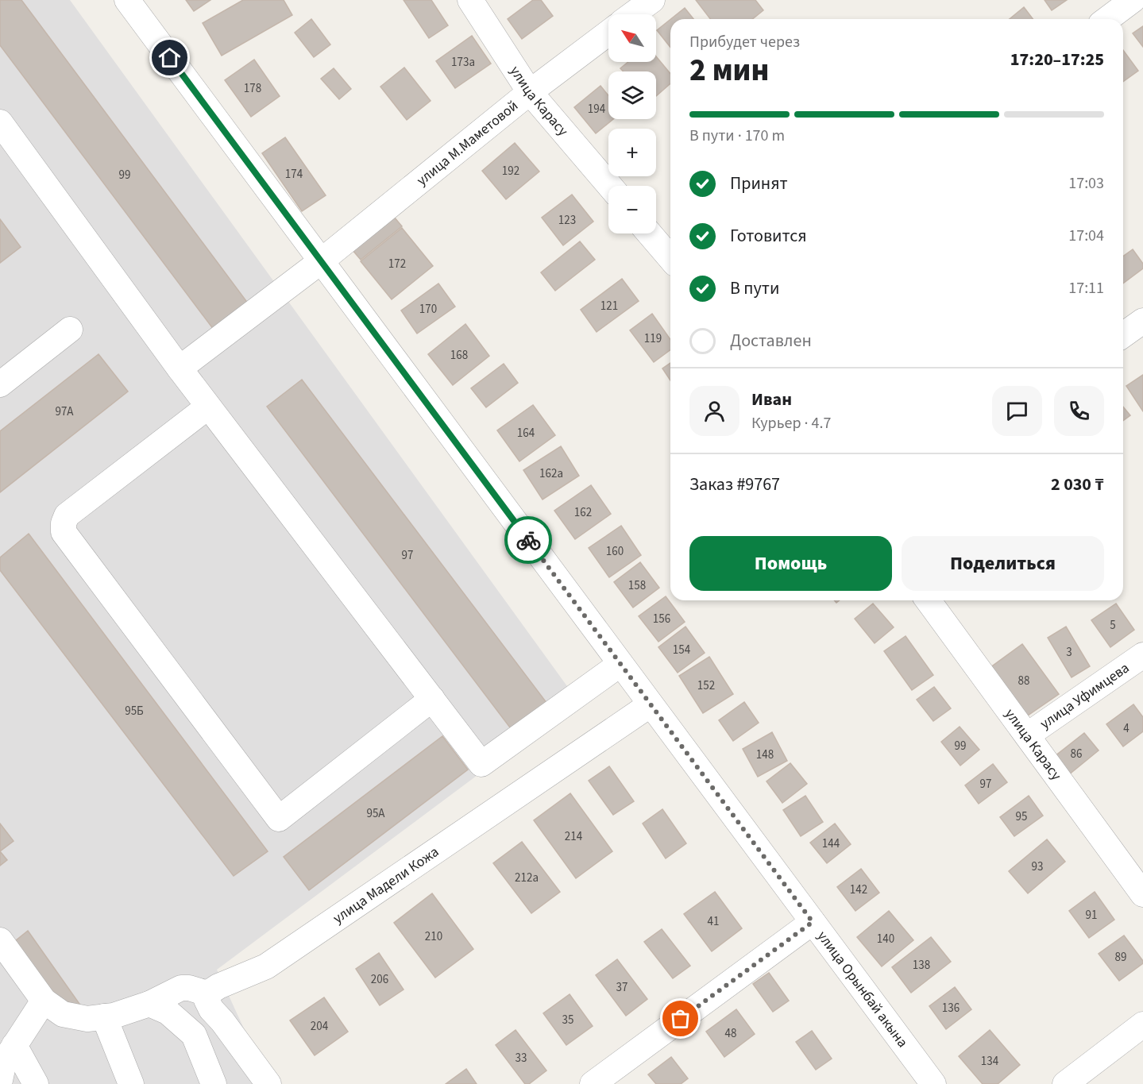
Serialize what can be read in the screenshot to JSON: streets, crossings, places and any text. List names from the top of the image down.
{
  "streets": {
    "street": [
      "улица Карасу",
      "улица М.Маметовой",
      "улица Уфимцева",
      "улица Мадели Кожа",
      "улица Орынбай акына"
    ]
  },
  "crossings": [
    ["улица Карасу", "улица М.Маметовой"],
    ["улица Карасу", "улица Уфимцева"],
    ["улица М.Маметовой", "улица Орынбай акына"],
    ["улица Мадели Кожа", "улица Орынбай акына"]
  ],
  "house_numbers": [
    "173а",
    "178",
    "194",
    "192",
    "174",
    "99",
    "123",
    "172",
    "121",
    "170",
    "119",
    "168",
    "97А",
    "164",
    "162а",
    "162",
    "160",
    "97",
    "158",
    "156",
    "5",
    "154",
    "3",
    "88",
    "152",
    "95Б",
    "4",
    "99",
    "86",
    "148",
    "97",
    "95А",
    "95",
    "214",
    "144",
    "93",
    "212а",
    "142",
    "91",
    "41",
    "210",
    "140",
    "89",
    "138",
    "206",
    "37",
    "136",
    "35",
    "204",
    "48",
    "33",
    "134"
  ],
  "north": "top left",
  "page": {
    "map_buttons": ["+", "−"],
    "heading": ["2 мин", "Прибудет через", "17:20–17:25"],
    "panel": [
      "Иван",
      "Курьер · 4.7",
      "Заказ #9767",
      "2 030 ₸"
    ],
    "bar": "В пути · 170 m",
    "list": [
      ["Принят", "17:03"],
      ["Готовится", "17:04"],
      ["В пути", "17:11"],
      "Доставлен"
    ],
    "buttons": ["Помощь", "Поделиться"]
  }
}
